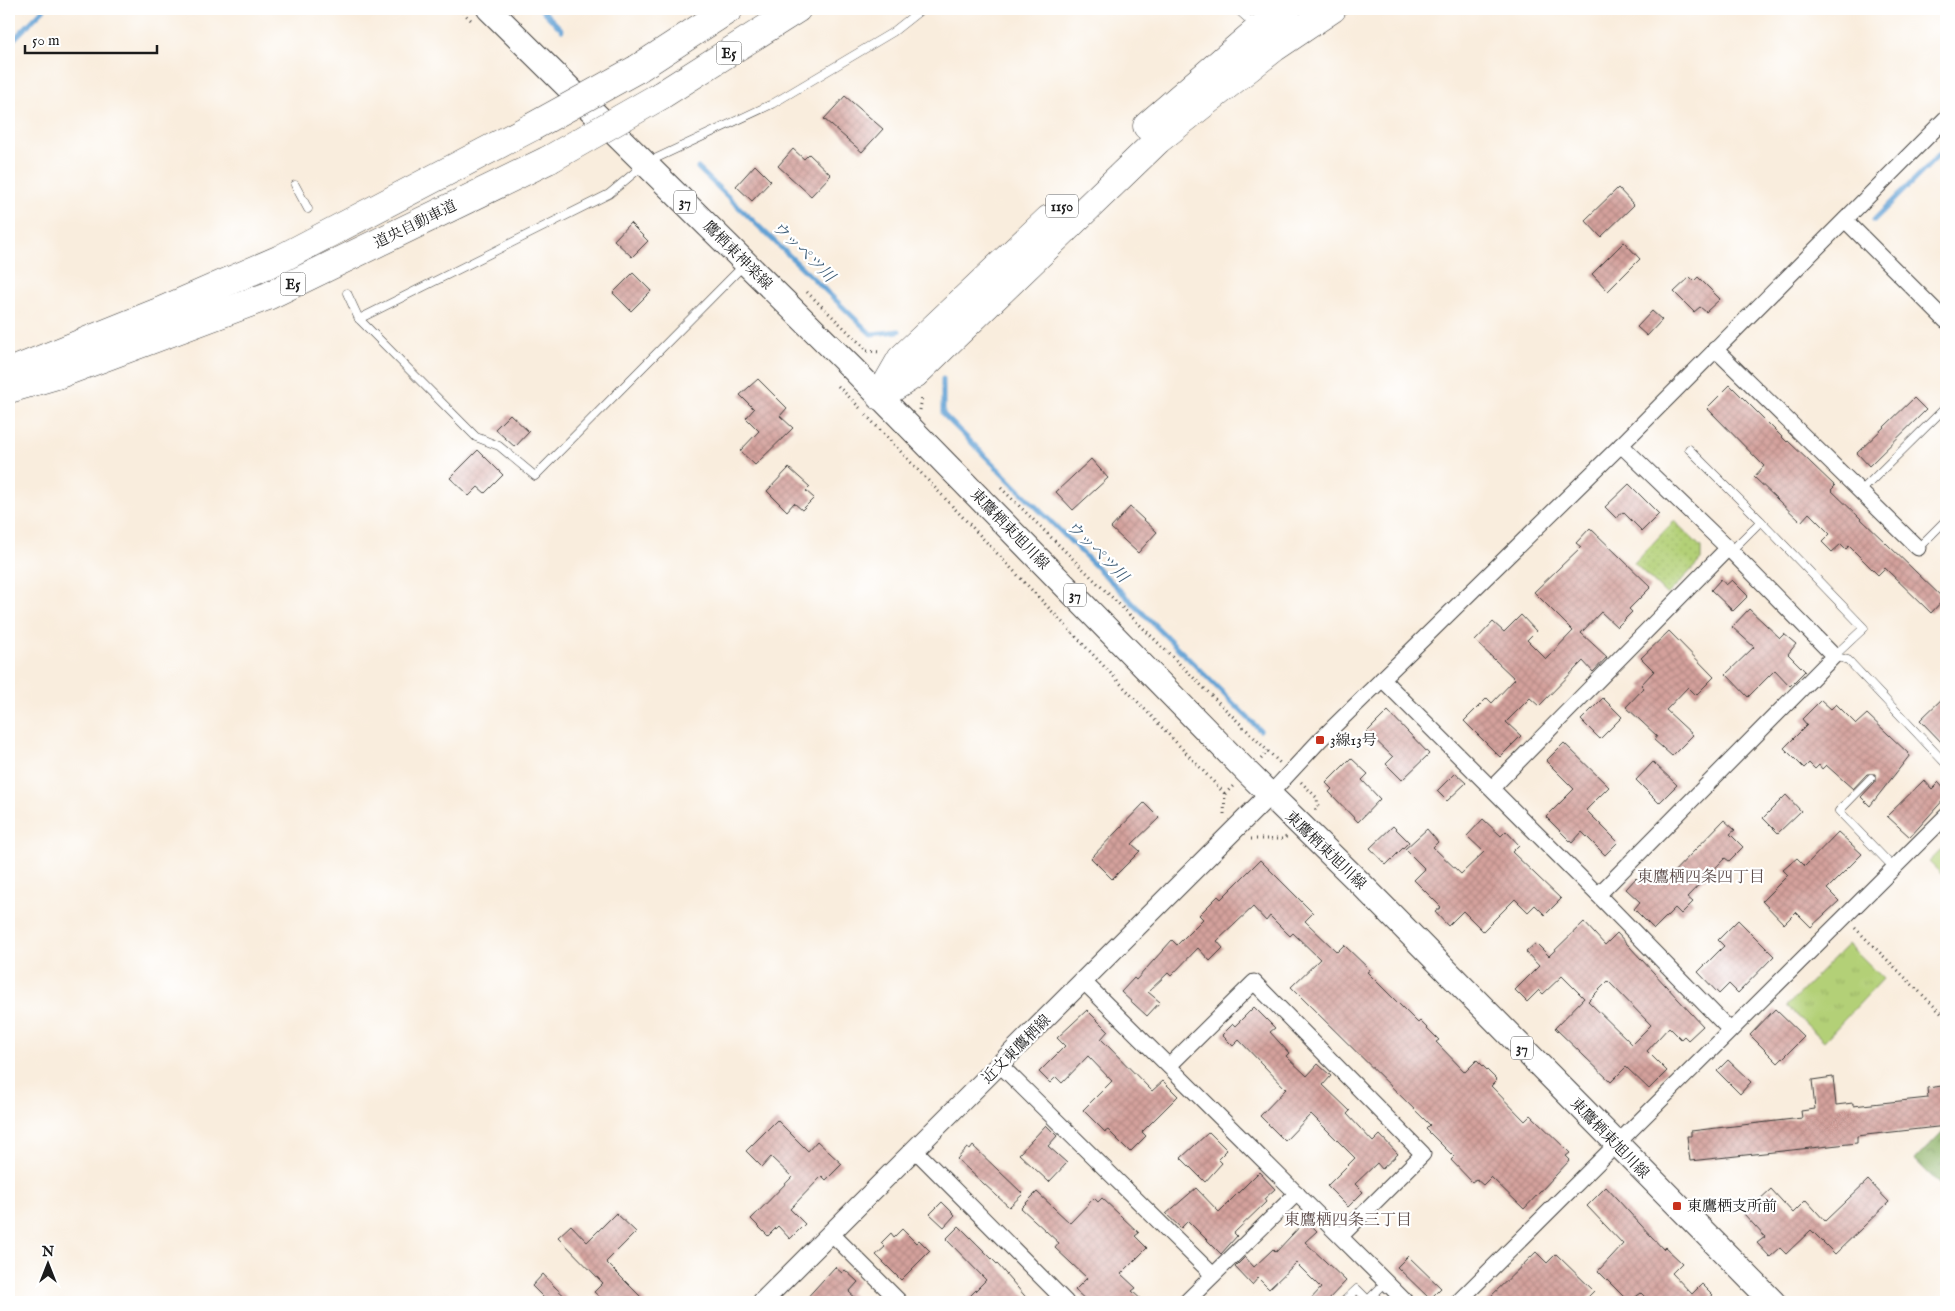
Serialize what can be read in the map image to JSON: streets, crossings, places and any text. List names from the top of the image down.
{
  "streets": {
    "highway": ["E5", "1150", "道央自動車道"],
    "main road": ["37", "鷹栖東神楽線", "東鷹栖東旭川線"],
    "street": ["近文東鷹栖線"]
  },
  "crossings": [
    ["1150", "鷹栖東神楽線"],
    ["1150", "東鷹栖東旭川線"],
    ["鷹栖東神楽線", "東鷹栖東旭川線"],
    ["東鷹栖東旭川線", "近文東鷹栖線"]
  ],
  "districts": ["東鷹栖四条四丁目", "東鷹栖四条三丁目"],
  "water": ["ウッペツ川"],
  "places": {
    "transit": ["3線13号", "東鷹栖支所前"]
  },
  "scale_bar": "50 m",
  "north": "top"
}
